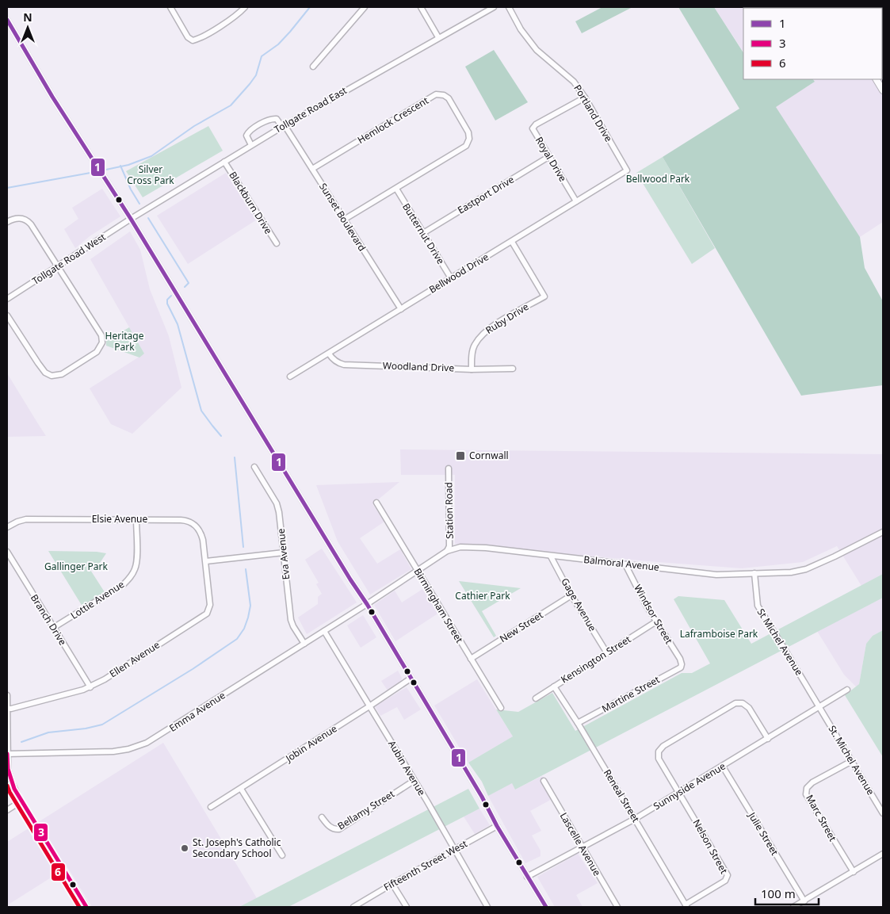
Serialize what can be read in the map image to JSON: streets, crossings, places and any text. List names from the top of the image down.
{
  "streets": {
    "street": [
      "Tollgate Road East",
      "Portland Drive",
      "Hemlock Crescent",
      "Royal Drive",
      "Eastport Drive",
      "Blackburn Drive",
      "Sunset Boulevard",
      "Butternut Drive",
      "Tollgate Road West",
      "Bellwood Drive",
      "Ruby Drive",
      "Woodland Drive",
      "Station Road",
      "Elsie Avenue",
      "Eva Avenue",
      "Balmoral Avenue",
      "Lottie Avenue",
      "Gage Avenue",
      "Birmingham Street",
      "Windsor Street",
      "Branch Drive",
      "New Street",
      "St Michel Avenue",
      "Ellen Avenue",
      "Kensington Street",
      "Martine Street",
      "Emma Avenue",
      "Jobin Avenue",
      "St. Michel Avenue",
      "Aubin Avenue",
      "Sunnyside Avenue",
      "Reneal Street",
      "Bellamy Street",
      "Marc Street",
      "Julie Street",
      "Lascelle Avenue",
      "Nelson Street",
      "Fifteenth Street West"
    ]
  },
  "crossings": [
    ["Tollgate Road East", "Blackburn Drive"],
    ["Tollgate Road East", "Sunset Boulevard"],
    ["Tollgate Road East", "Tollgate Road West"],
    ["Portland Drive", "Royal Drive"],
    ["Portland Drive", "Bellwood Drive"],
    ["Hemlock Crescent", "Sunset Boulevard"],
    ["Hemlock Crescent", "Butternut Drive"],
    ["Royal Drive", "Eastport Drive"],
    ["Royal Drive", "Bellwood Drive"],
    ["Eastport Drive", "Butternut Drive"],
    ["Sunset Boulevard", "Bellwood Drive"],
    ["Butternut Drive", "Bellwood Drive"],
    ["Bellwood Drive", "Ruby Drive"],
    ["Bellwood Drive", "Woodland Drive"],
    ["Ruby Drive", "Woodland Drive"],
    ["Station Road", "Balmoral Avenue"],
    ["Elsie Avenue", "Lottie Avenue"],
    ["Elsie Avenue", "Ellen Avenue"],
    ["Eva Avenue", "Emma Avenue"],
    ["Balmoral Avenue", "Gage Avenue"],
    ["Balmoral Avenue", "Birmingham Street"],
    ["Balmoral Avenue", "Windsor Street"],
    ["Balmoral Avenue", "St Michel Avenue"],
    ["Balmoral Avenue", "Emma Avenue"],
    ["Lottie Avenue", "Branch Drive"],
    ["Gage Avenue", "New Street"],
    ["Gage Avenue", "Kensington Street"],
    ["Birmingham Street", "New Street"],
    ["Windsor Street", "Kensington Street"],
    ["Windsor Street", "Martine Street"],
    ["Branch Drive", "Ellen Avenue"],
    ["St Michel Avenue", "St. Michel Avenue"],
    ["St Michel Avenue", "Sunnyside Avenue"],
    ["Kensington Street", "Reneal Street"],
    ["Martine Street", "Reneal Street"],
    ["Emma Avenue", "Aubin Avenue"],
    ["Jobin Avenue", "Aubin Avenue"],
    ["St. Michel Avenue", "Sunnyside Avenue"],
    ["St. Michel Avenue", "Marc Street"],
    ["Aubin Avenue", "Bellamy Street"],
    ["Aubin Avenue", "Fifteenth Street West"],
    ["Sunnyside Avenue", "Reneal Street"],
    ["Sunnyside Avenue", "Julie Street"],
    ["Sunnyside Avenue", "Lascelle Avenue"],
    ["Sunnyside Avenue", "Nelson Street"],
    ["Reneal Street", "Nelson Street"]
  ],
  "parks": [
    "Silver Cross Park",
    "Bellwood Park",
    "Heritage Park",
    "Gallinger Park",
    "Cathier Park",
    "Laframboise Park"
  ],
  "places": {
    "transit": ["Cornwall"],
    "other": ["St. Joseph's Catholic Secondary School"]
  },
  "lines": ["transit line 1", "transit line 3", "transit line 6"],
  "legend": ["1", "3", "6"],
  "scale_bar": "100 m",
  "north": "top"
}
